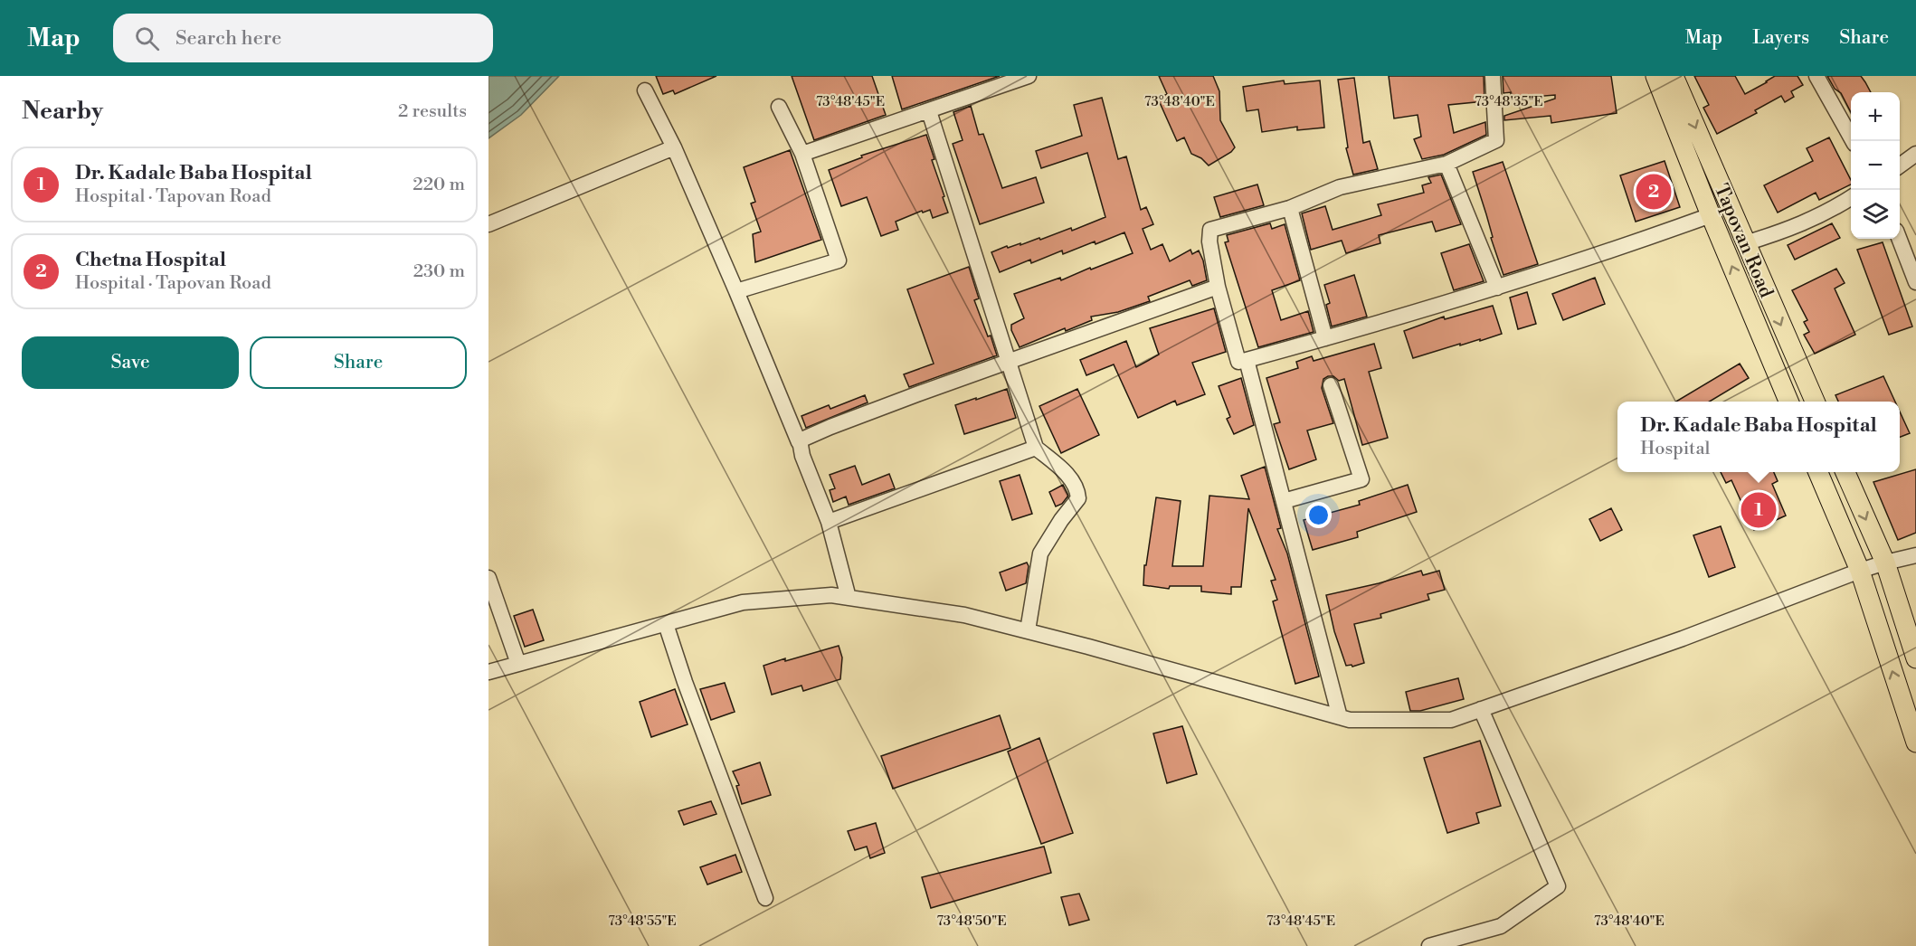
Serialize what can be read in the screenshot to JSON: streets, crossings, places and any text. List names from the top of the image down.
{
  "streets": {
    "main road": ["Tapovan Road"]
  },
  "page": {
    "header": "Map",
    "search": "Search here",
    "nav": ["Map", "Layers", "Share"],
    "heading": ["Nearby", "2 results"],
    "map_buttons": ["+", "−"],
    "list": [
      {
        "mark": "1",
        "name": "Dr. Kadale Baba Hospital",
        "note": "Hospital · Tapovan Road",
        "value": "220 m"
      },
      {
        "mark": "2",
        "name": "Chetna Hospital",
        "note": "Hospital · Tapovan Road",
        "value": "230 m"
      }
    ],
    "pins": ["2", "1"],
    "buttons": ["Save", "Share"],
    "popup": ["Dr. Kadale Baba Hospital", "Hospital"]
  },
  "coordinates": [
    "73°48'45\"E",
    "73°48'40\"E",
    "73°48'35\"E",
    "73°48'55\"E",
    "73°48'50\"E"
  ]
}
